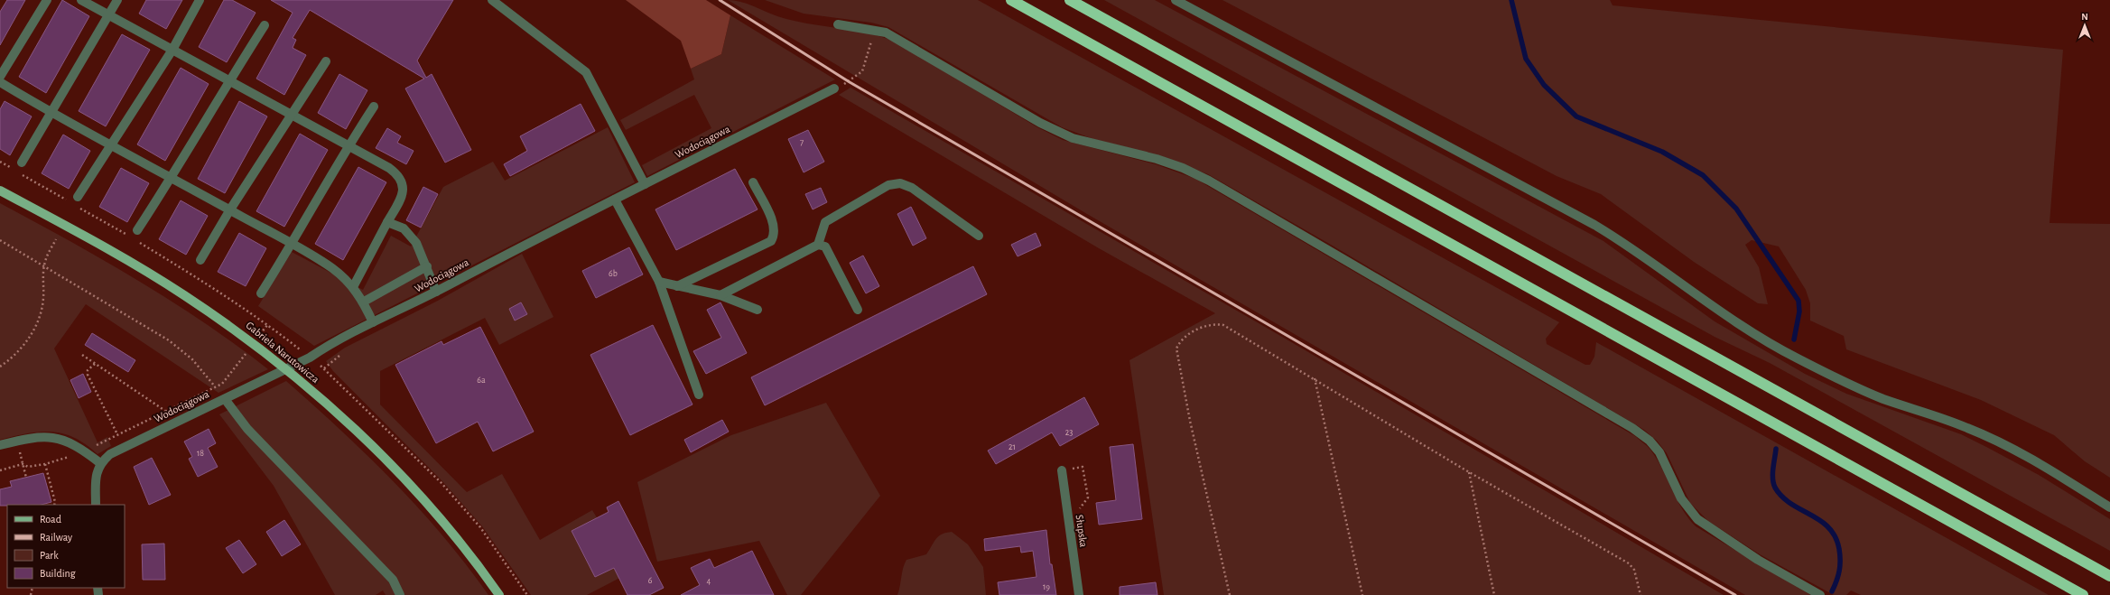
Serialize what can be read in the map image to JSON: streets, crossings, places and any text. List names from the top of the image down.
{
  "streets": {
    "main road": ["Gabriela Narutowicza"],
    "street": ["Wodociągowa", "Słupska"]
  },
  "crossings": [
    ["Wodociągowa", "Gabriela Narutowicza"]
  ],
  "house_numbers": [
    "7",
    "6b",
    "6a",
    "23",
    "21",
    "18",
    "6",
    "4",
    "19"
  ],
  "legend": [
    "Road",
    "Railway",
    "Park",
    "Building"
  ],
  "north": "top"
}
